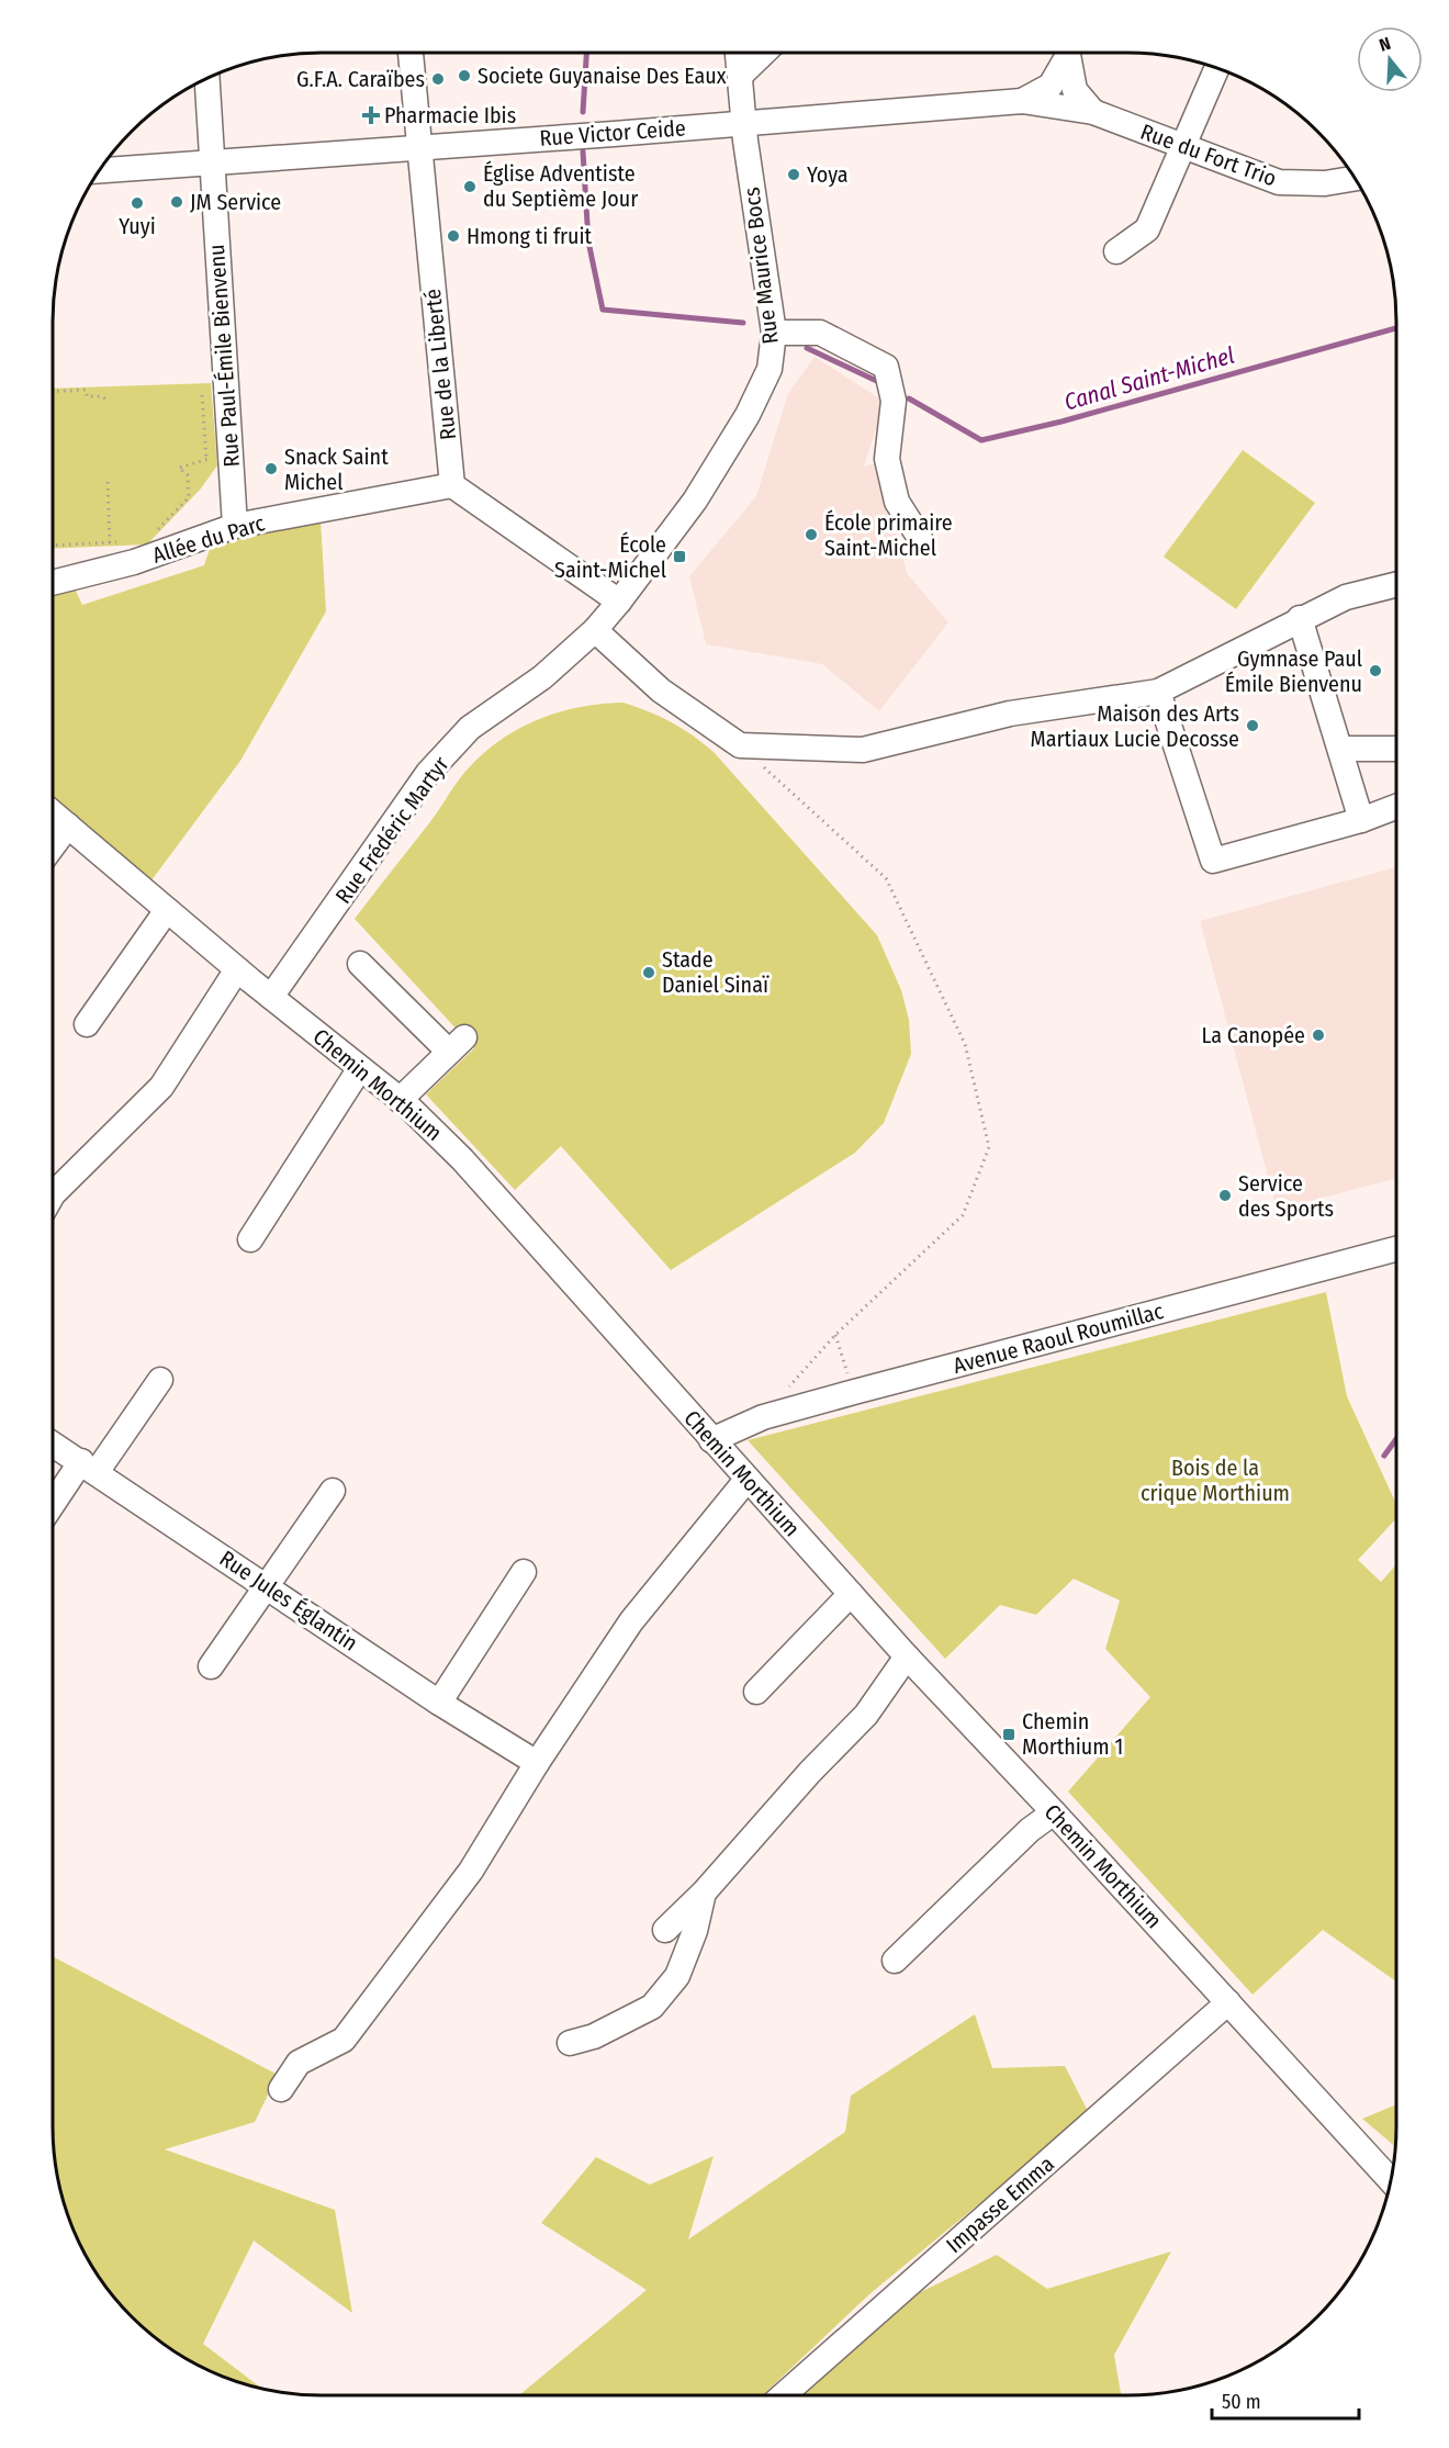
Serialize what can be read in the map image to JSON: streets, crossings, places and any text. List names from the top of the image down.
{
  "streets": {
    "street": [
      "Rue Victor Ceide",
      "Rue du Fort Trio",
      "Rue Maurice Bocs",
      "Rue Paul-Émile Bienvenu",
      "Rue de la Liberté",
      "Allée du Parc",
      "Rue Frédéric Martyr",
      "Chemin Morthium",
      "Avenue Raoul Roumillac",
      "Rue Jules Églantin",
      "Impasse Emma"
    ]
  },
  "crossings": [
    ["Rue Victor Ceide", "Rue du Fort Trio"],
    ["Rue Victor Ceide", "Rue Maurice Bocs"],
    ["Rue Victor Ceide", "Rue Paul-Émile Bienvenu"],
    ["Rue Victor Ceide", "Rue de la Liberté"],
    ["Rue Maurice Bocs", "Rue Frédéric Martyr"],
    ["Rue Paul-Émile Bienvenu", "Allée du Parc"],
    ["Rue de la Liberté", "Allée du Parc"],
    ["Rue Frédéric Martyr", "Chemin Morthium"],
    ["Chemin Morthium", "Avenue Raoul Roumillac"],
    ["Chemin Morthium", "Impasse Emma"]
  ],
  "water": ["Canal Saint-Michel"],
  "parks": ["Bois de la crique Morthium"],
  "places": {
    "other": [
      "Societe Guyanaise Des Eaux",
      "G.F.A. Caraïbes",
      "Yoya",
      "Église Adventiste du Septième Jour",
      "JM Service",
      "Yuyi",
      "Hmong ti fruit",
      "Snack Saint Michel",
      "École primaire Saint-Michel",
      "Gymnase Paul Émile Bienvenu",
      "Maison des Arts Martiaux Lucie Decosse",
      "Stade Daniel Sinaï",
      "La Canopée",
      "Service des Sports"
    ],
    "health": ["Pharmacie Ibis"],
    "transit": ["École Saint-Michel", "Chemin Morthium 1"]
  },
  "scale_bar": "50 m",
  "north": "top"
}
